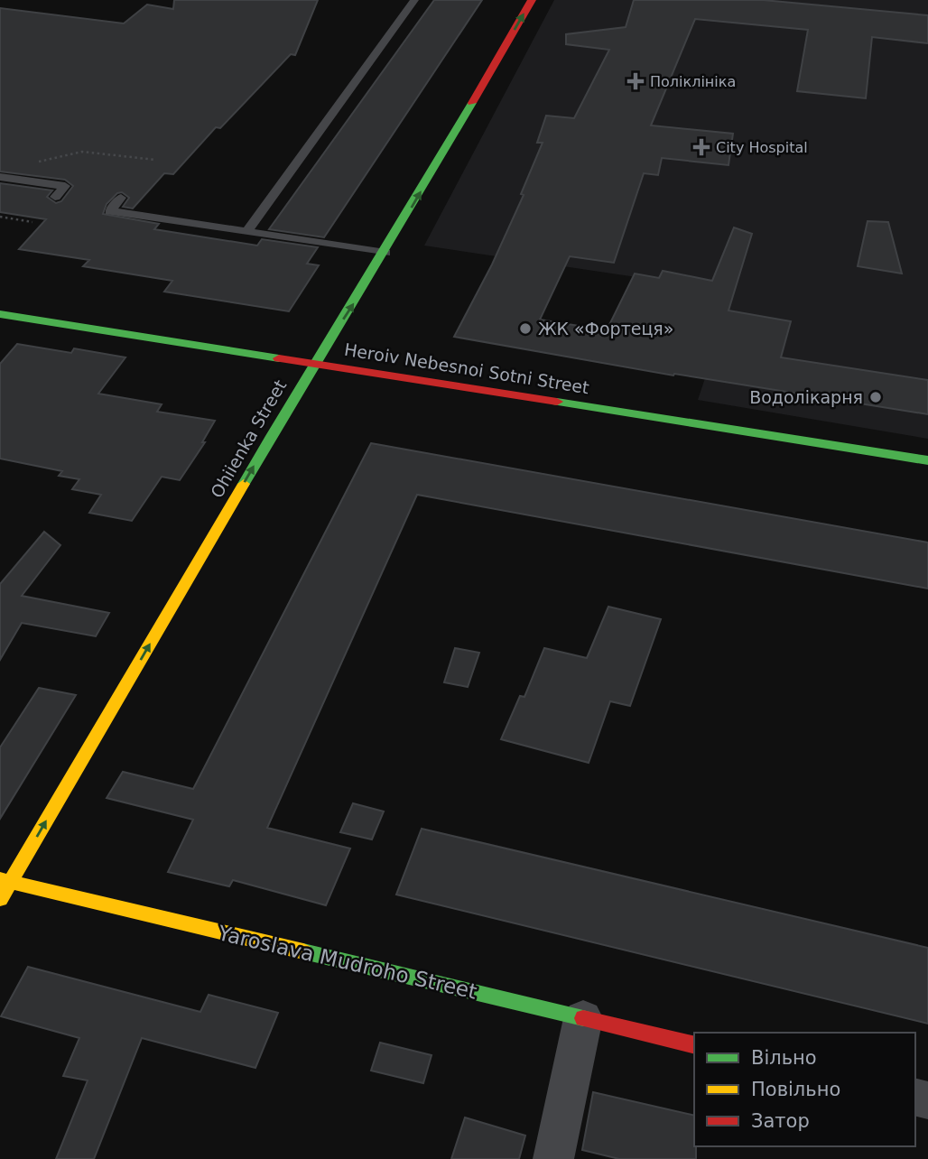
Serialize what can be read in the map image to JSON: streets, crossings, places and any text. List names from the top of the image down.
{
  "streets": {
    "street": ["Heroiv Nebesnoi Sotni Street", "Ohiienka Street", "Yaroslava Mudroho Street"]
  },
  "crossings": [
    ["Heroiv Nebesnoi Sotni Street", "Ohiienka Street"],
    ["Ohiienka Street", "Yaroslava Mudroho Street"]
  ],
  "one_way": ["Ohiienka Street"],
  "places": {
    "health": ["Поліклініка", "City Hospital"],
    "other": ["ЖК «Фортеця»", "Водолікарня"]
  },
  "legend": ["Вільно", "Повільно", "Затор"]
}
